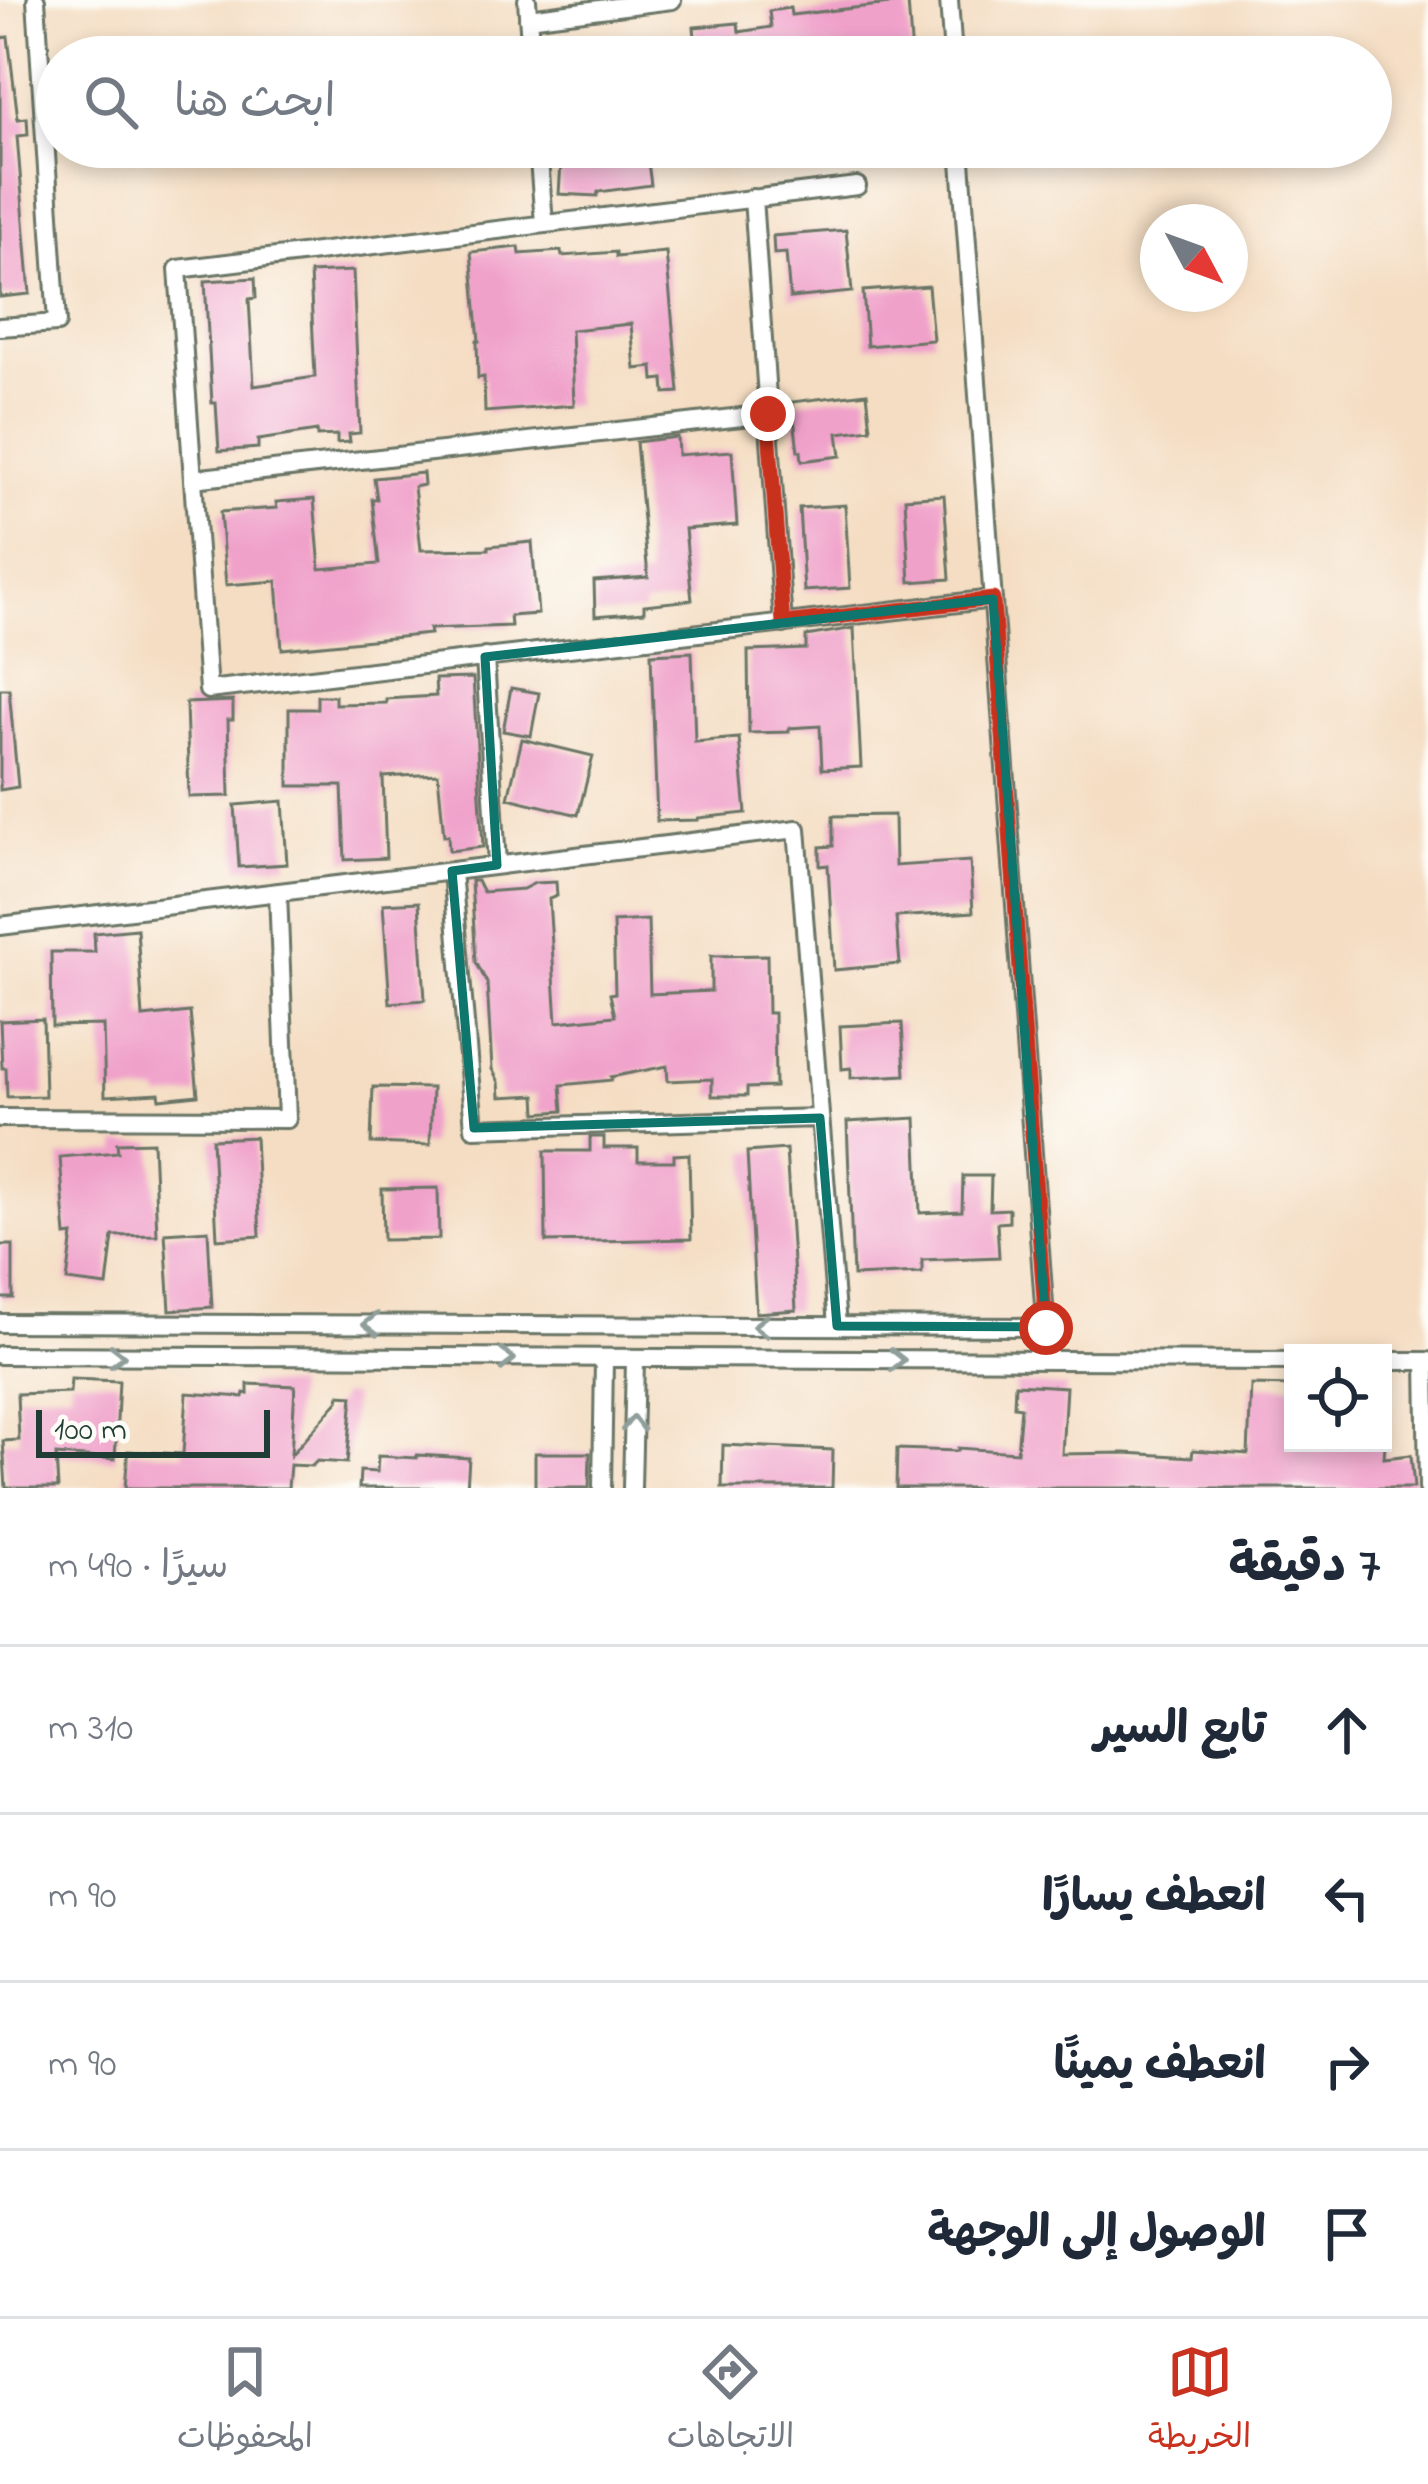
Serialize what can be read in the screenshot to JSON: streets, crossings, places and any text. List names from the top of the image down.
{
  "scale_bar": "100 m",
  "north": "bottom right",
  "page": {
    "search": "ابحث هنا",
    "scale": "100 m",
    "heading": ["7 دقيقة", "سيرًا · 490 m"],
    "list": [
      ["تابع السير", "310 m"],
      ["انعطف يسارًا", "90 m"],
      ["انعطف يمينًا", "90 m"],
      "الوصول إلى الوجهة"
    ],
    "nav": ["الخريطة", "الاتجاهات", "المحفوظات"]
  }
}
